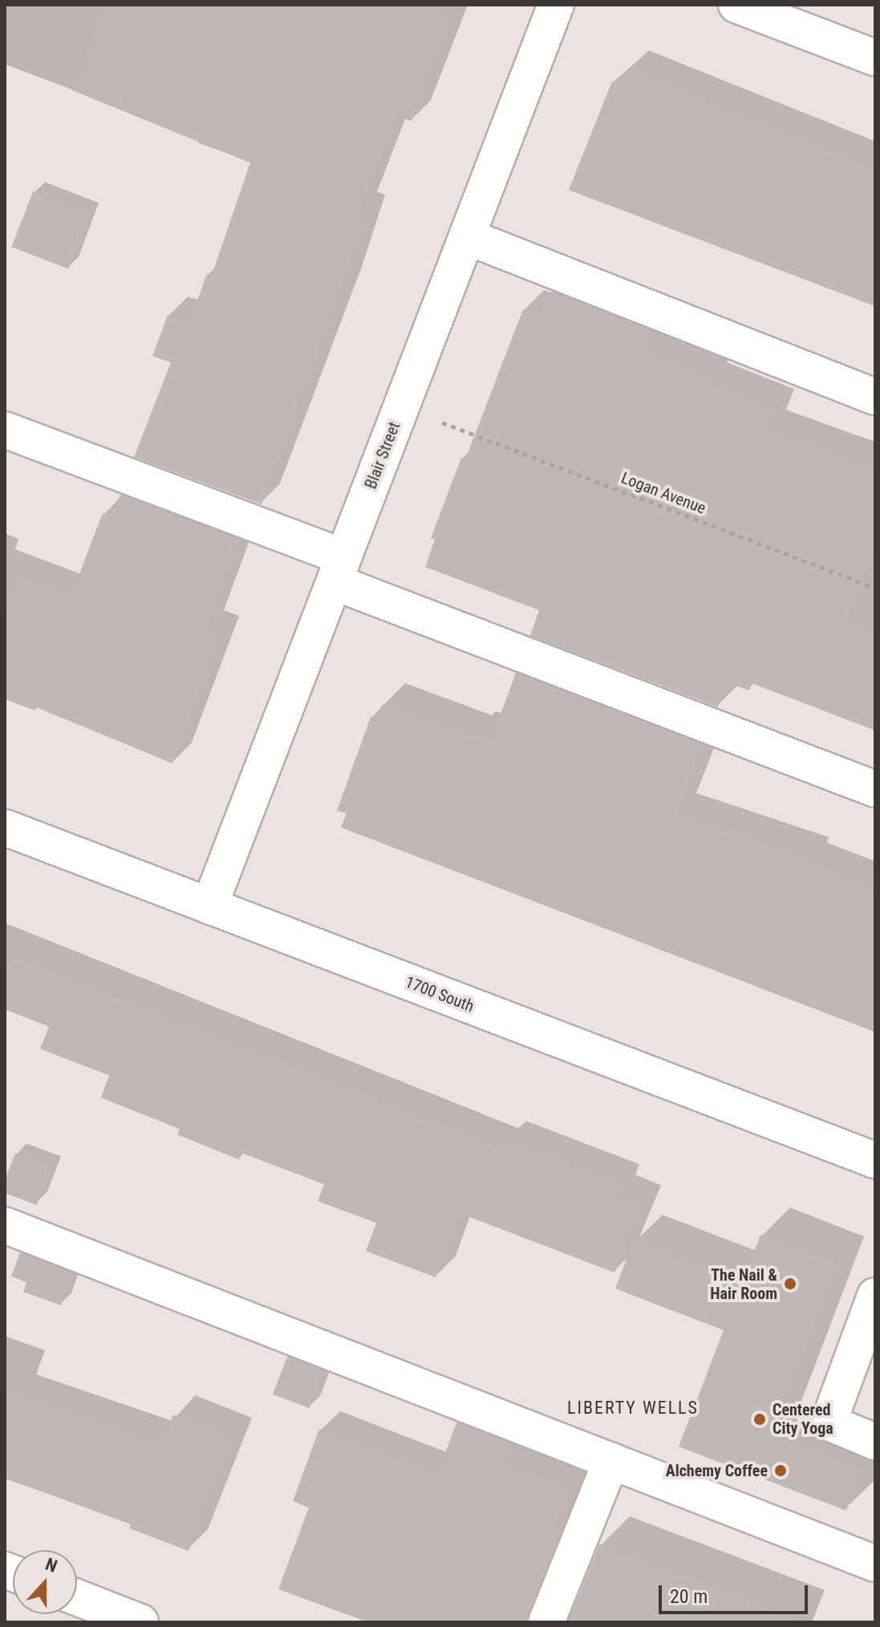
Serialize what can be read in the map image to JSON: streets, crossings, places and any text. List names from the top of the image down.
{
  "streets": {
    "street": ["Blair Street", "1700 South"],
    "path": ["Logan Avenue"]
  },
  "crossings": [
    ["Blair Street", "1700 South"]
  ],
  "districts": ["LIBERTY WELLS"],
  "places": ["The Nail & Hair Room", "Centered City Yoga", "Alchemy Coffee"],
  "scale_bar": "20 m",
  "north": "top"
}
